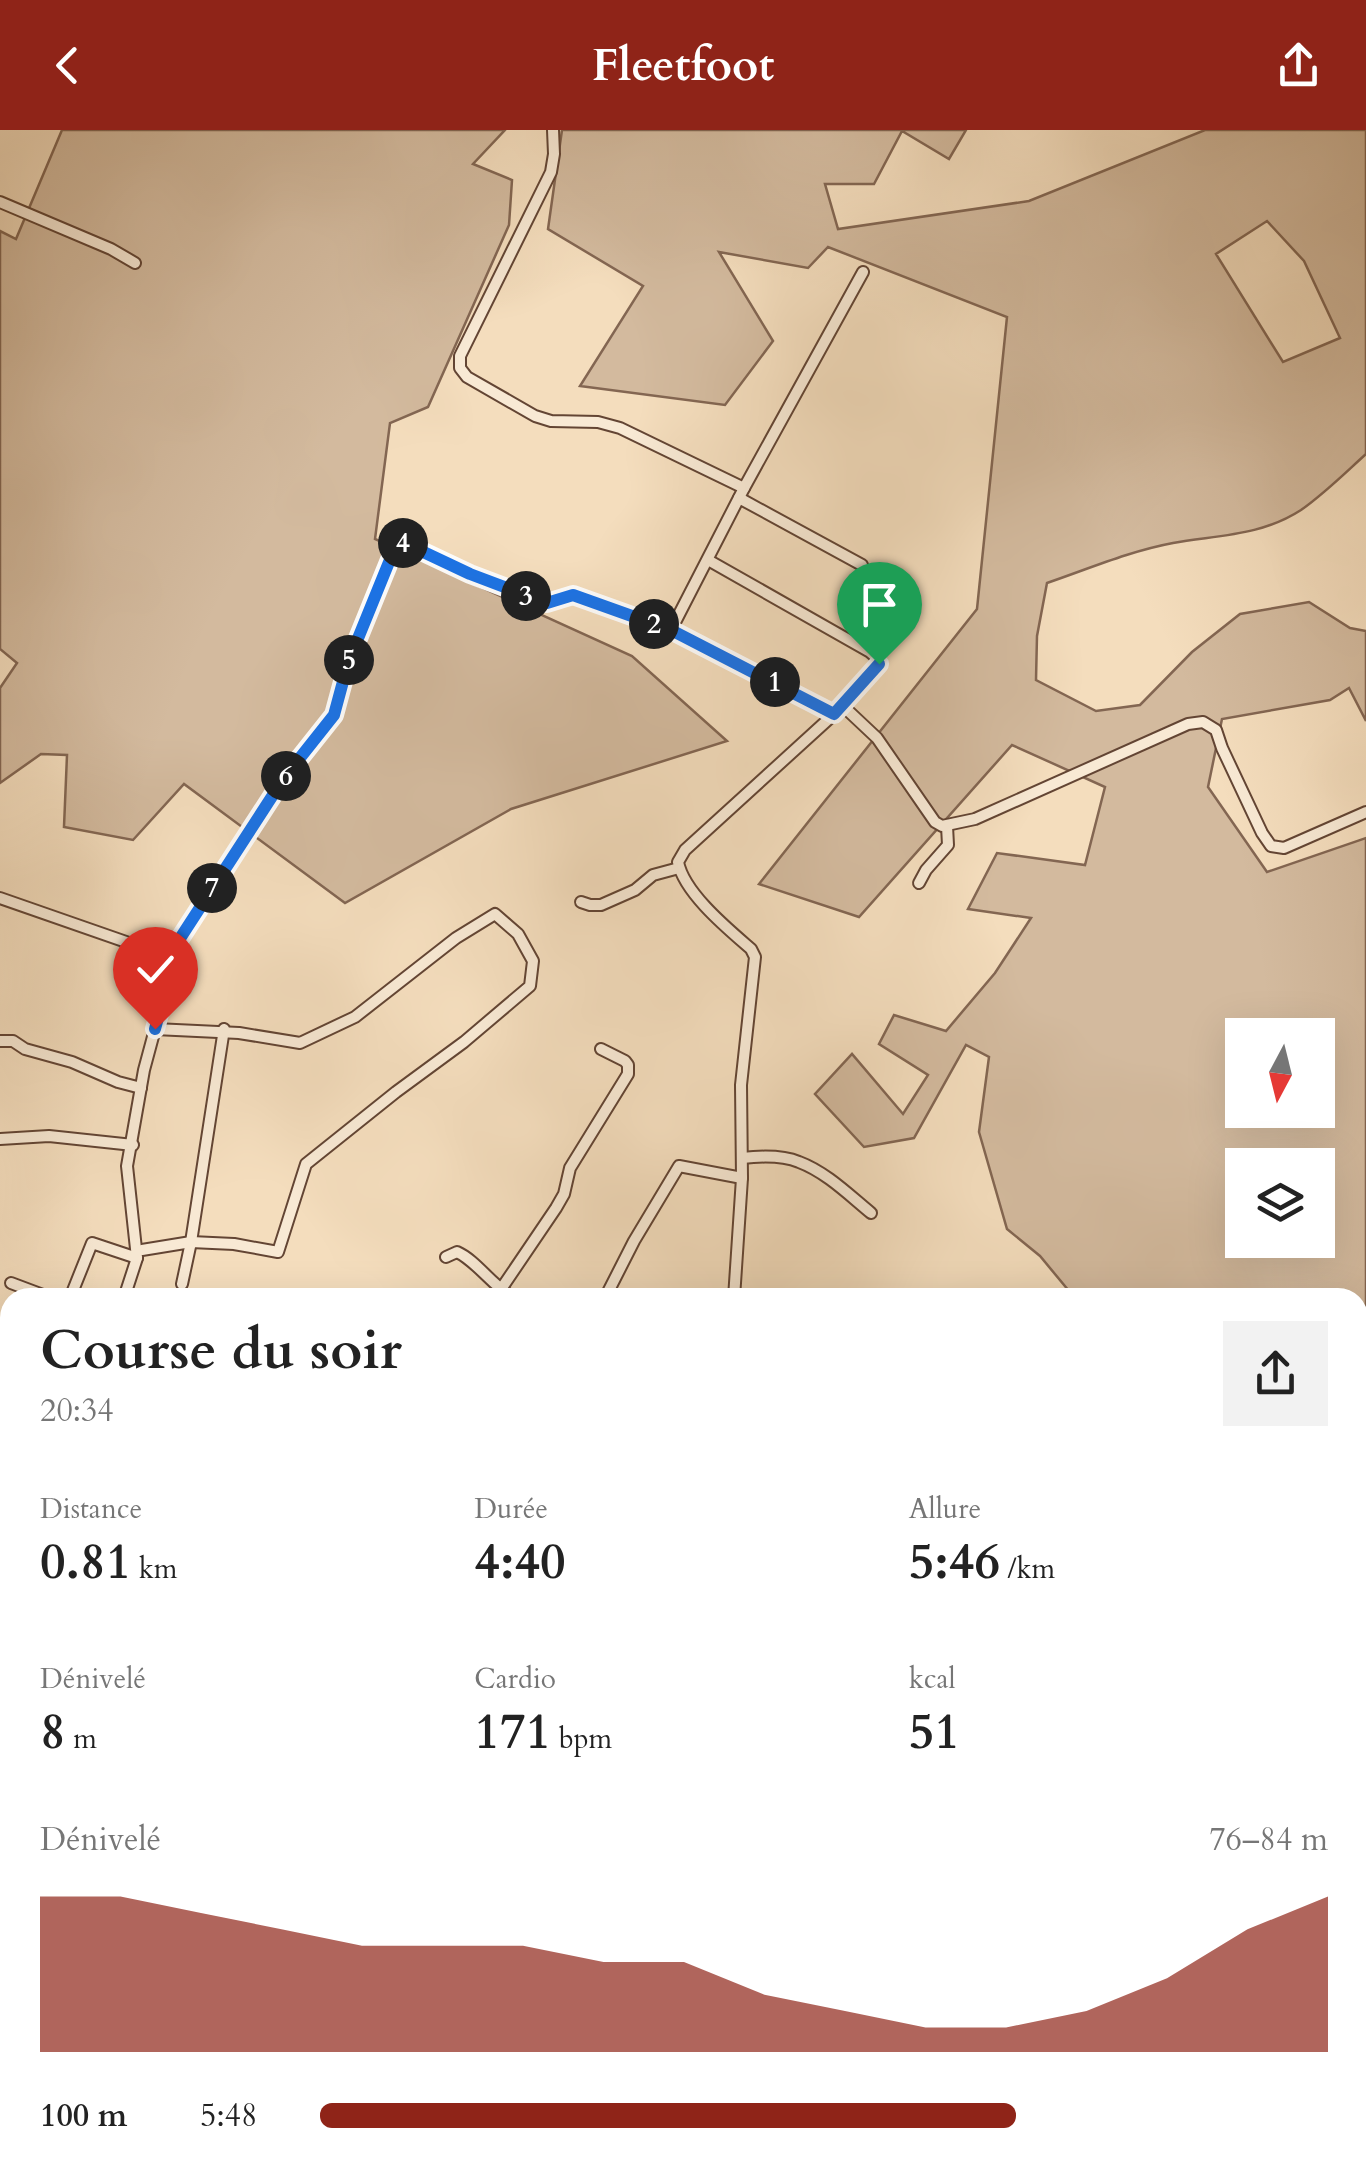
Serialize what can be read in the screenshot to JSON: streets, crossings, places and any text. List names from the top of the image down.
{
  "north": "bottom",
  "page": {
    "header": "Fleetfoot",
    "pins": [
      "4",
      "3",
      "2",
      "5",
      "1",
      "6",
      "7"
    ],
    "heading": ["Course du soir", "20:34"],
    "stats": [
      ["Distance", "0.81 km"],
      ["Durée", "4:40"],
      ["Allure", "5:46 /km"],
      ["Dénivelé", "8 m"],
      ["Cardio", "171 bpm"],
      ["kcal", "51"]
    ],
    "chart": ["Dénivelé", "76–84 m"],
    "list": [
      {
        "name": "100 m",
        "note": "5:48"
      }
    ]
  }
}
